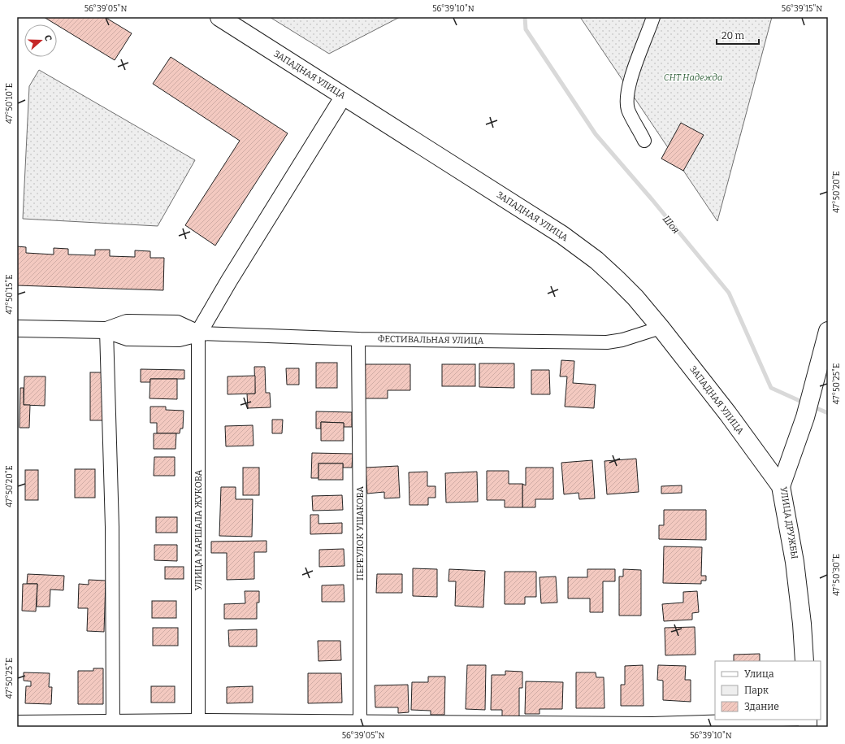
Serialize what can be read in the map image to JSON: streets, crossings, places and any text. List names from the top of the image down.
{
  "streets": {
    "main road": ["ЗАПАДНАЯ УЛИЦА", "УЛИЦА ДРУЖБЫ"],
    "street": ["ФЕСТИВАЛЬНАЯ УЛИЦА", "УЛИЦА МАРШАЛА ЖУКОВА", "ПЕРЕУЛОК УШАКОВА"]
  },
  "crossings": [
    ["ЗАПАДНАЯ УЛИЦА", "ФЕСТИВАЛЬНАЯ УЛИЦА"],
    ["ЗАПАДНАЯ УЛИЦА", "УЛИЦА ДРУЖБЫ"],
    ["ФЕСТИВАЛЬНАЯ УЛИЦА", "УЛИЦА МАРШАЛА ЖУКОВА"],
    ["ФЕСТИВАЛЬНАЯ УЛИЦА", "ПЕРЕУЛОК УШАКОВА"]
  ],
  "water": ["Шоя"],
  "parks": ["СНТ Надежда"],
  "legend": ["Улица", "Парк", "Здание"],
  "scale_bar": "20 m",
  "north": "right",
  "coordinates": [
    "56°39'05\"N",
    "56°39'10\"N",
    "56°39'15\"N",
    "47°50'10\"E",
    "47°50'20\"E",
    "47°50'15\"E",
    "47°50'25\"E",
    "47°50'30\"E"
  ]
}
